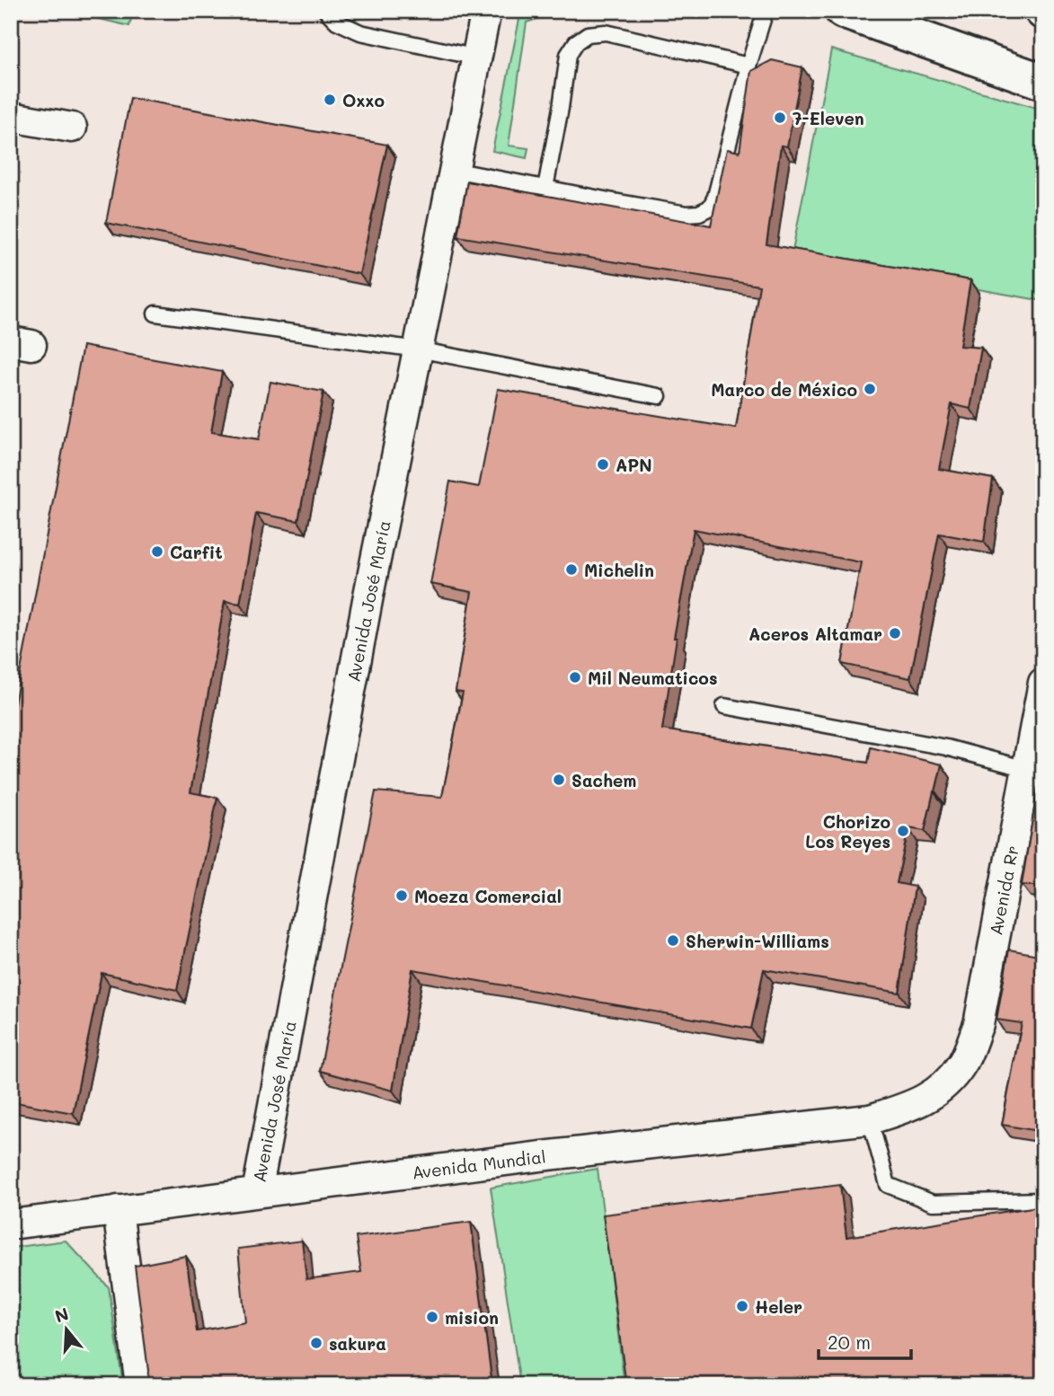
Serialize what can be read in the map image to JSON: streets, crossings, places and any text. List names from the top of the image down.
{
  "streets": {
    "street": ["Avenida José María", "Avenida Rr", "Avenida Mundial"]
  },
  "crossings": [
    ["Avenida José María", "Avenida Mundial"],
    ["Avenida Rr", "Avenida Mundial"]
  ],
  "places": [
    "Oxxo",
    "7-Eleven",
    "Marco de México",
    "APN",
    "Carfit",
    "Michelin",
    "Aceros Altamar",
    "Mil Neumaticos",
    "Sachem",
    "Chorizo Los Reyes",
    "Moeza Comercial",
    "Sherwin-Williams",
    "Heler",
    "mision",
    "sakura"
  ],
  "scale_bar": "20 m",
  "north": "top"
}
